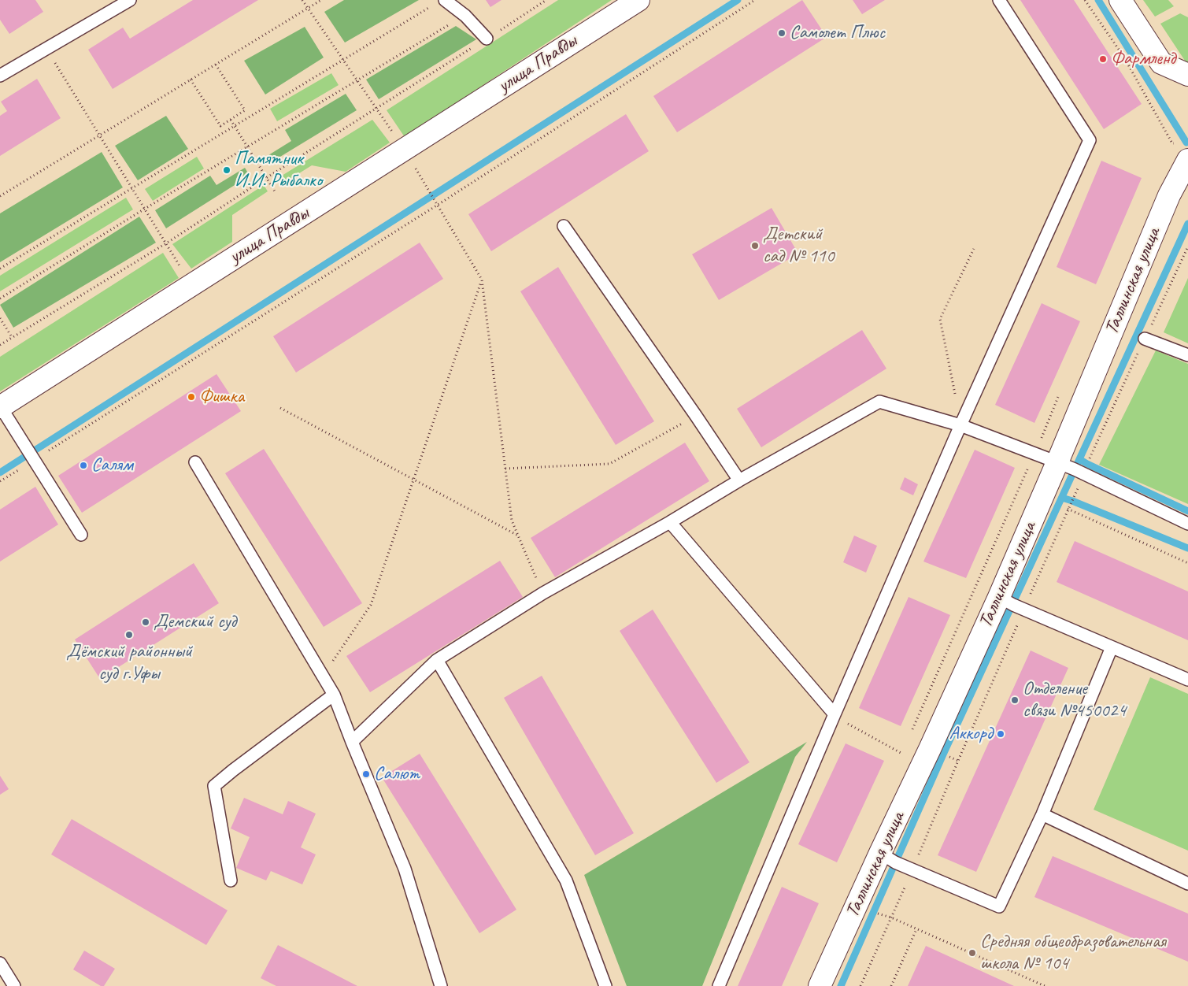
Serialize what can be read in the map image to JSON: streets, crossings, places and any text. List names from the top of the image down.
{
  "streets": {
    "street": ["улица Правды", "Таллинская улица"]
  },
  "places": [
    "Самолет Плюс",
    "Фармленд",
    "Памятник И.И. Рыбалко",
    "Детский сад № 110",
    "Фишка",
    "Салям",
    "Демский суд",
    "Дёмский районный суд г.Уфы",
    "Отделение связи №450024",
    "Аккорд",
    "Салют",
    "Средняя общеобразовательная школа № 104"
  ]
}
